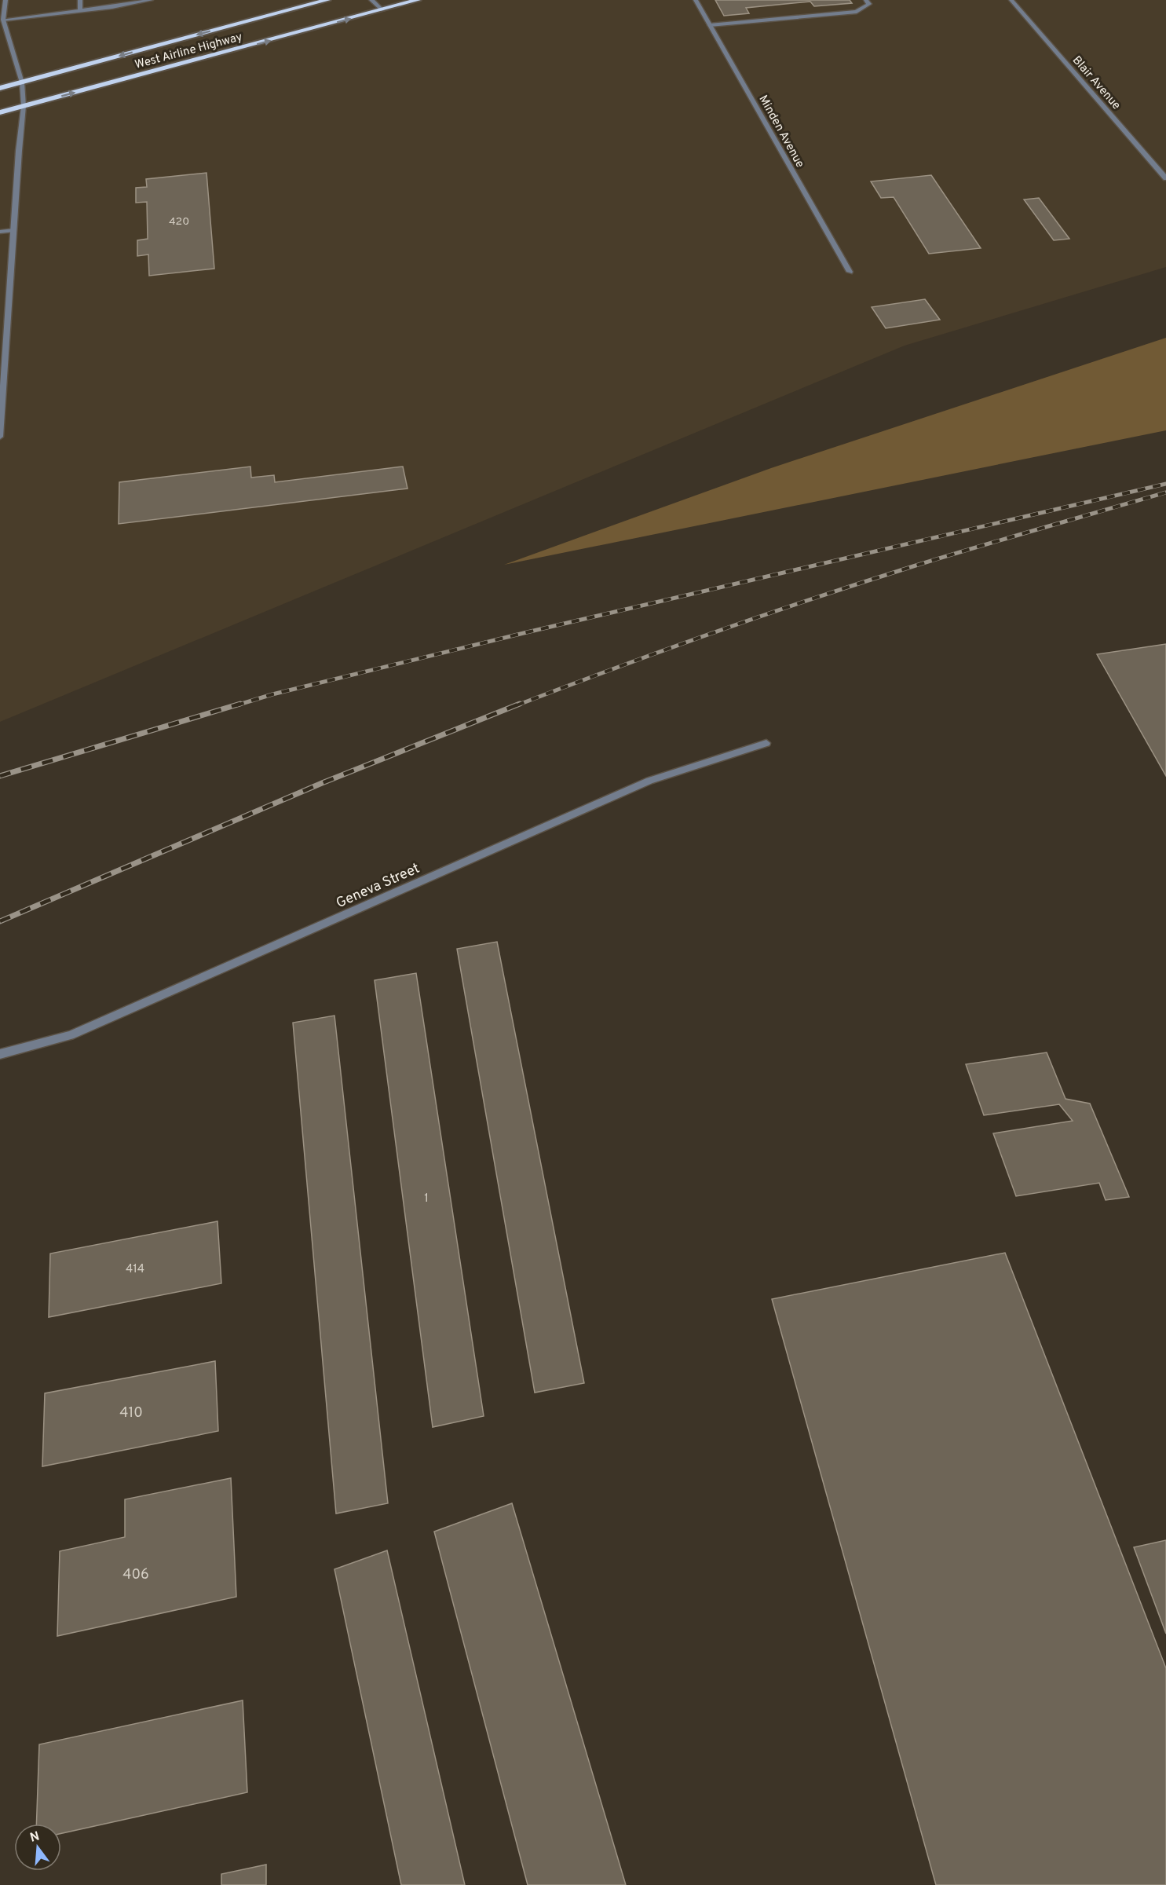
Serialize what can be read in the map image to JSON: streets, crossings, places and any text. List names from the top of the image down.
{
  "streets": {
    "highway": ["West Airline Highway"],
    "street": ["Blair Avenue", "Minden Avenue", "Geneva Street"]
  },
  "house_numbers": [
    "420",
    "1",
    "414",
    "410",
    "406"
  ],
  "north": "top"
}
